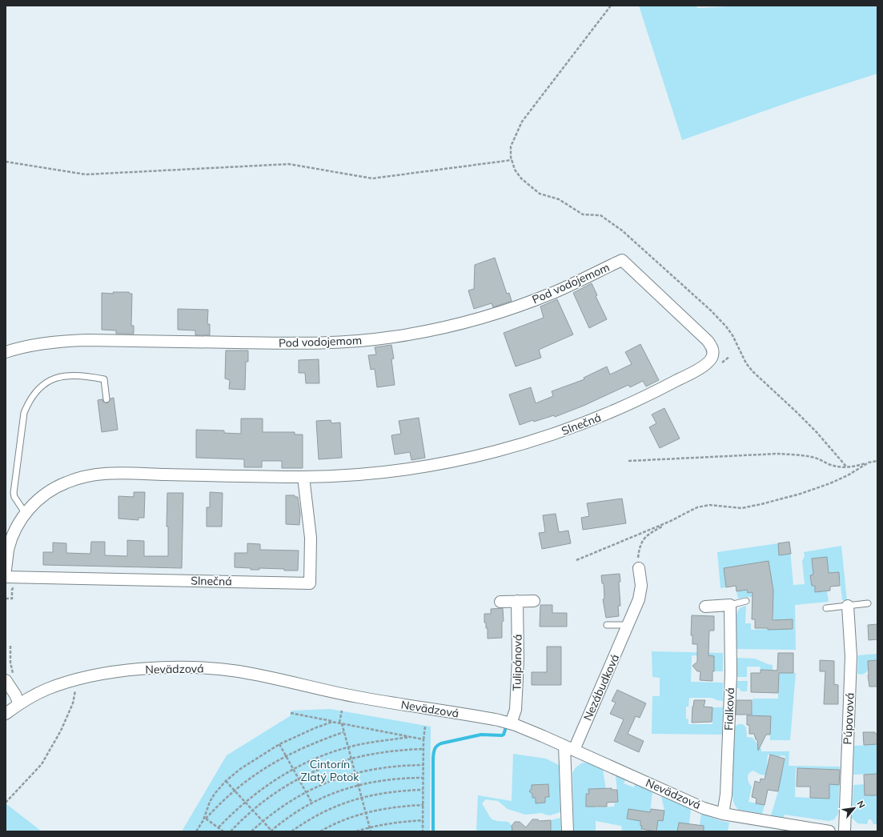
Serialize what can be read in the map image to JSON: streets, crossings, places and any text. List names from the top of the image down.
{
  "streets": {
    "street": [
      "Pod vodojemom",
      "Slnečná",
      "Tulipánová",
      "Nevädzová",
      "Nezábudková",
      "Fialková",
      "Púpavová"
    ]
  },
  "crossings": [
    ["Pod vodojemom", "Slnečná"],
    ["Tulipánová", "Nevädzová"],
    ["Nevädzová", "Nezábudková"],
    ["Nevädzová", "Fialková"]
  ],
  "parks": ["Cintorín Zlatý Potok"],
  "north": "top right"
}
